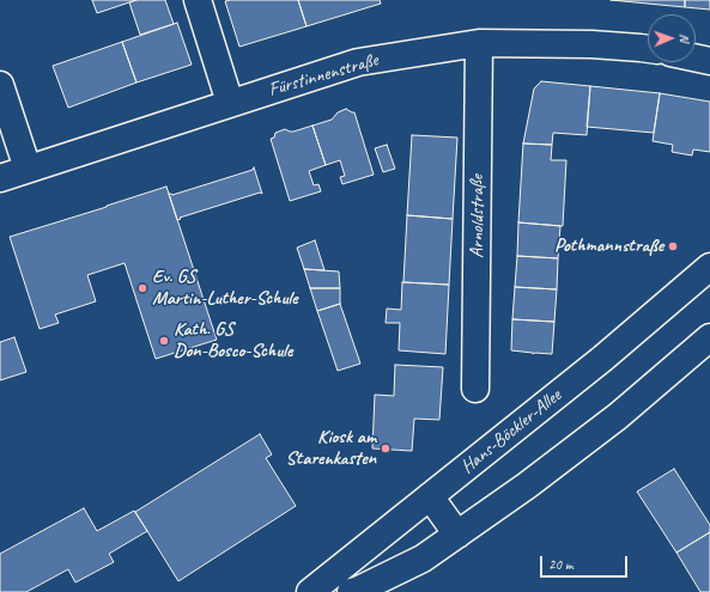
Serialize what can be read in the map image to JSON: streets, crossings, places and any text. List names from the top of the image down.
{
  "streets": {
    "street": ["Fürstinnenstraße", "Arnoldstraße", "Hans-Böckler-Allee"]
  },
  "crossings": [
    ["Fürstinnenstraße", "Arnoldstraße"]
  ],
  "places": [
    "Pothmannstraße",
    "Ev. GS Martin-Luther-Schule",
    "Kath. GS Don-Bosco-Schule",
    "Kiosk am Starenkasten"
  ],
  "scale_bar": "20 m",
  "north": "right"
}
